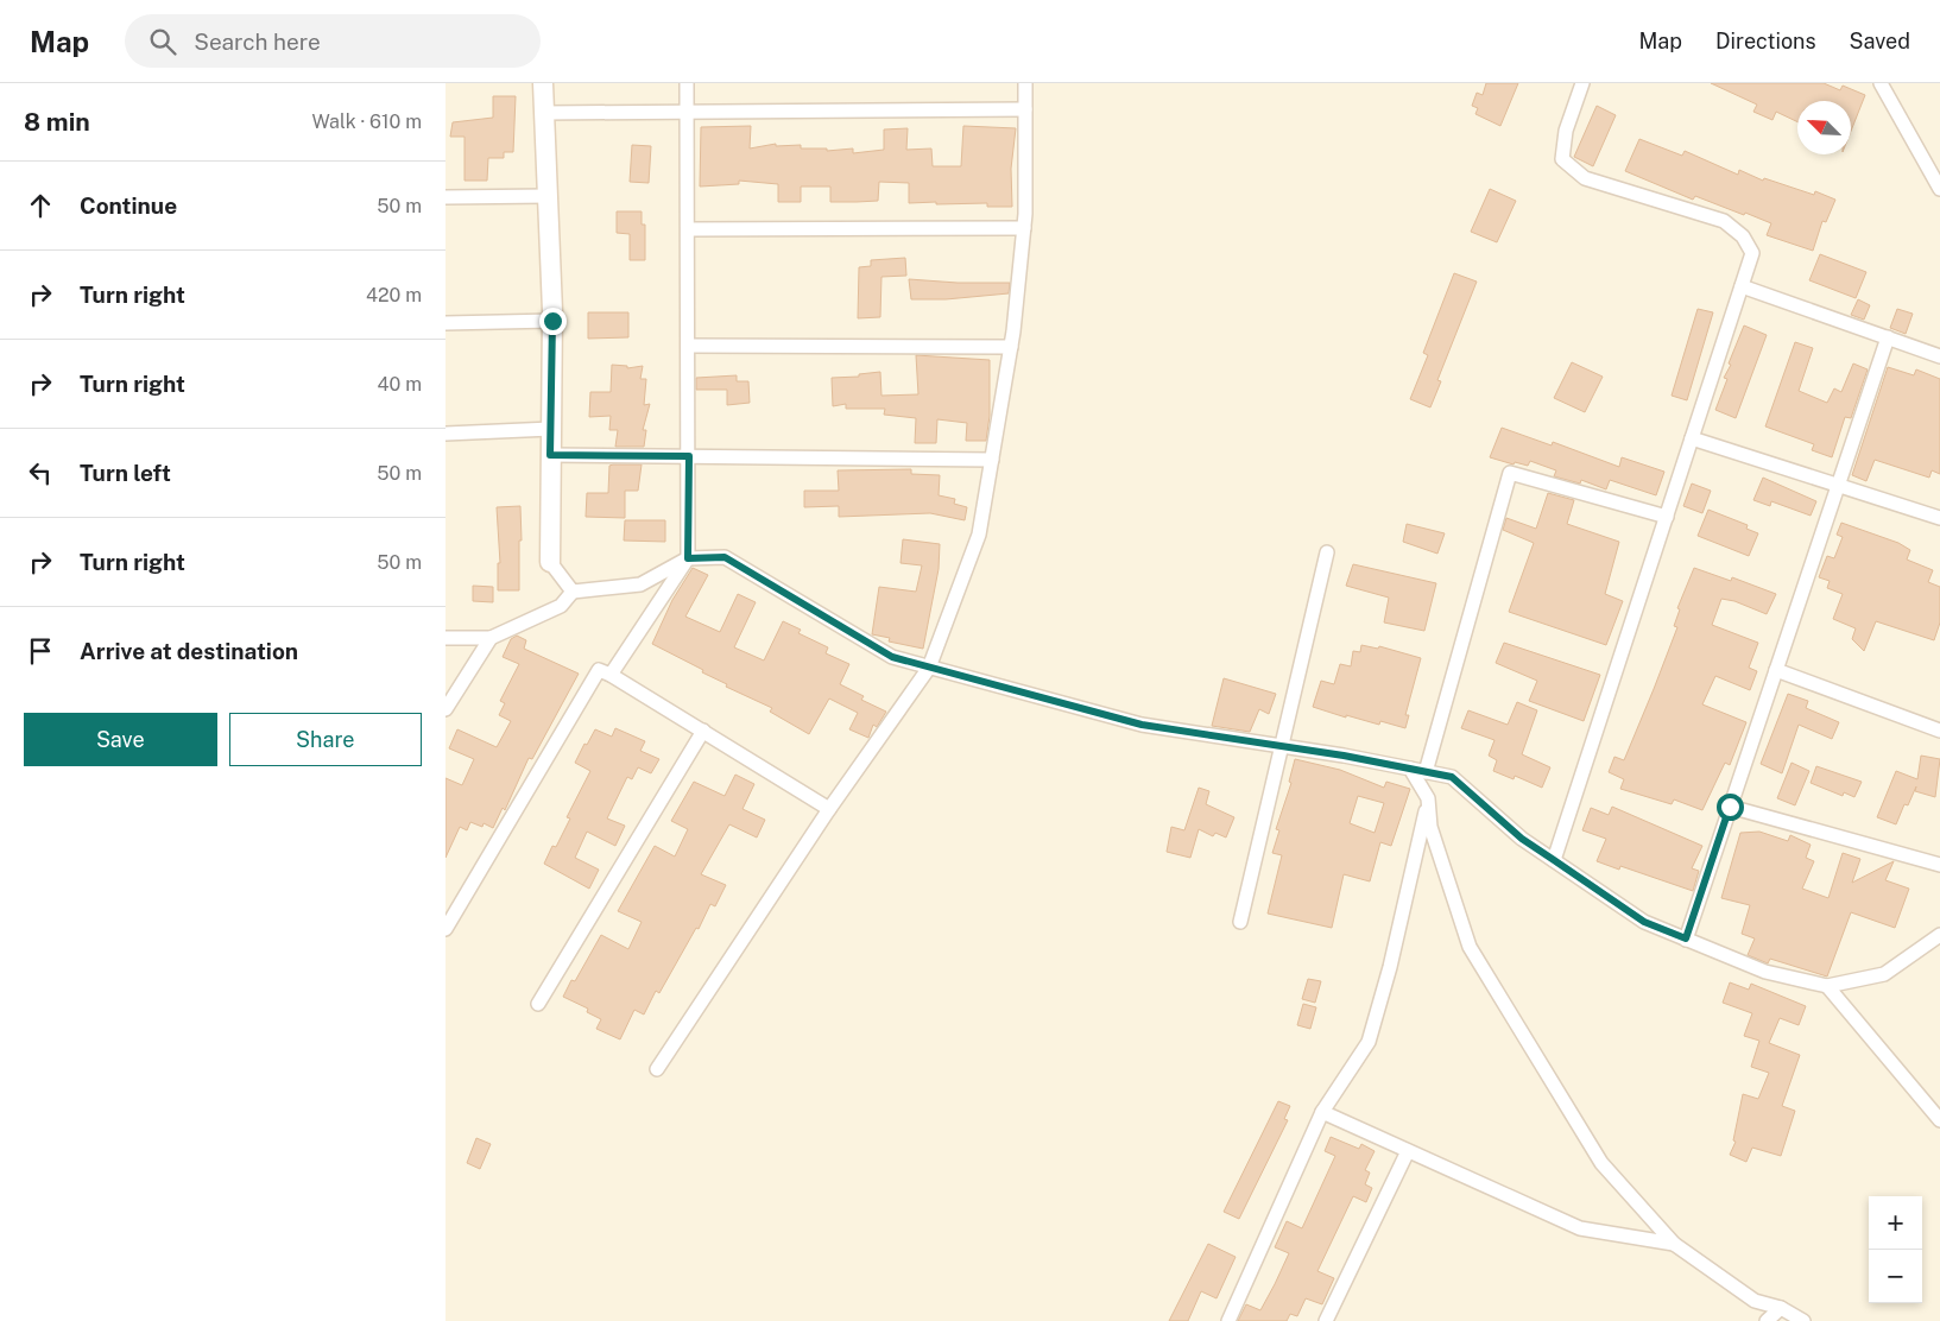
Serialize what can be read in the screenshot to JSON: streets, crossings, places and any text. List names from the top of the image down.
{
  "north": "top left",
  "page": {
    "header": "Map",
    "search": "Search here",
    "nav": ["Map", "Directions", "Saved"],
    "heading": ["8 min", "Walk · 610 m"],
    "list": [
      ["Continue", "50 m"],
      ["Turn right", "420 m"],
      ["Turn right", "40 m"],
      ["Turn left", "50 m"],
      ["Turn right", "50 m"],
      "Arrive at destination"
    ],
    "buttons": ["Save", "Share"],
    "map_buttons": ["+", "−"]
  }
}
